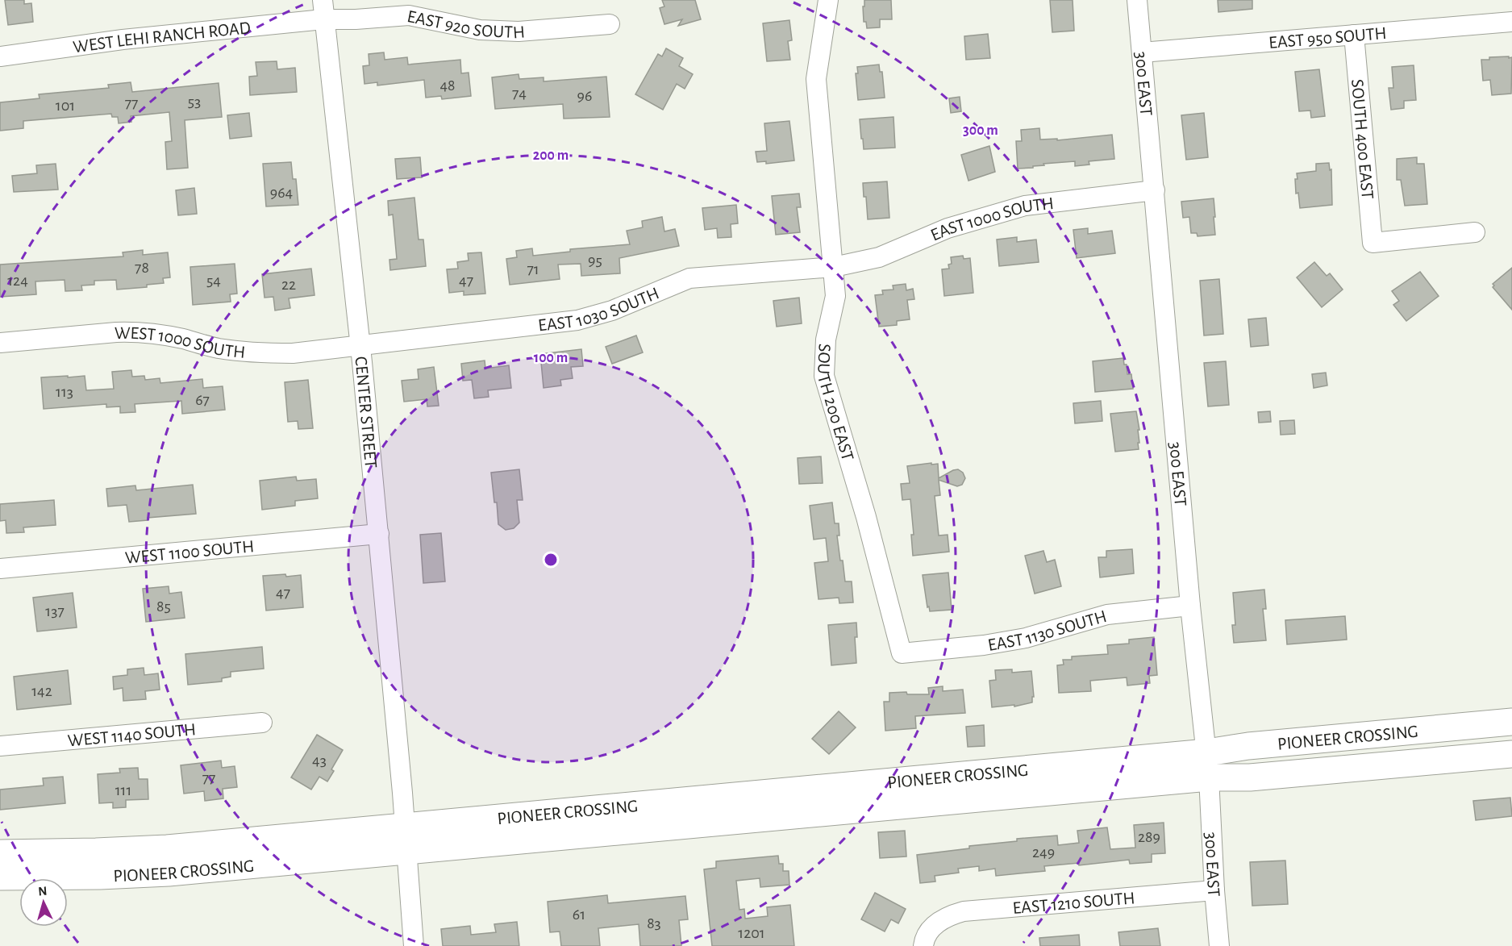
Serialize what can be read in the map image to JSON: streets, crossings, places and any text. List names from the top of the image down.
{
  "streets": {
    "highway": ["PIONEER CROSSING"],
    "street": [
      "EAST 920 SOUTH",
      "WEST LEHI RANCH ROAD",
      "EAST 950 SOUTH",
      "300 EAST",
      "SOUTH 400 EAST",
      "EAST 1000 SOUTH",
      "EAST 1030 SOUTH",
      "WEST 1000 SOUTH",
      "SOUTH 200 EAST",
      "CENTER STREET",
      "WEST 1100 SOUTH",
      "EAST 1130 SOUTH",
      "WEST 1140 SOUTH",
      "EAST 1210 SOUTH"
    ]
  },
  "crossings": [
    ["EAST 920 SOUTH", "WEST LEHI RANCH ROAD"],
    ["EAST 920 SOUTH", "CENTER STREET"],
    ["WEST LEHI RANCH ROAD", "CENTER STREET"],
    ["EAST 950 SOUTH", "300 EAST"],
    ["EAST 950 SOUTH", "SOUTH 400 EAST"],
    ["300 EAST", "EAST 1000 SOUTH"],
    ["300 EAST", "EAST 1130 SOUTH"],
    ["300 EAST", "PIONEER CROSSING"],
    ["300 EAST", "EAST 1210 SOUTH"],
    ["EAST 1000 SOUTH", "EAST 1030 SOUTH"],
    ["EAST 1000 SOUTH", "SOUTH 200 EAST"],
    ["EAST 1030 SOUTH", "WEST 1000 SOUTH"],
    ["EAST 1030 SOUTH", "SOUTH 200 EAST"],
    ["EAST 1030 SOUTH", "CENTER STREET"],
    ["WEST 1000 SOUTH", "CENTER STREET"],
    ["SOUTH 200 EAST", "EAST 1130 SOUTH"],
    ["CENTER STREET", "WEST 1100 SOUTH"],
    ["CENTER STREET", "PIONEER CROSSING"]
  ],
  "house_numbers": [
    "48",
    "74",
    "96",
    "53",
    "77",
    "101",
    "964",
    "95",
    "78",
    "71",
    "124",
    "54",
    "47",
    "22",
    "113",
    "67",
    "47",
    "85",
    "137",
    "142",
    "43",
    "77",
    "111",
    "289",
    "249",
    "61",
    "83",
    "1201"
  ],
  "north": "top",
  "rings": ["300 m", "200 m", "100 m"]
}
